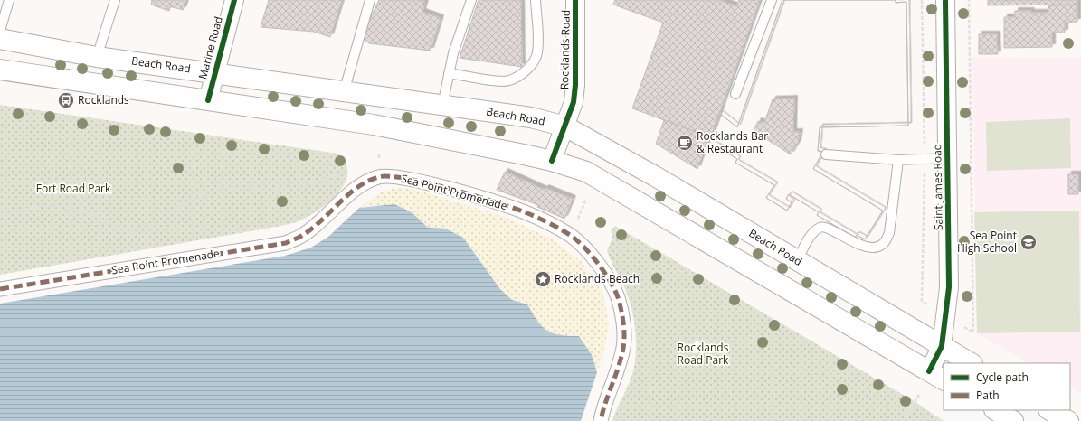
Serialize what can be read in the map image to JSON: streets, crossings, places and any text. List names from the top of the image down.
{
  "streets": {
    "main road": ["Beach Road"],
    "street": [
      "Marine Road",
      "Rocklands Road",
      "Saint James Road",
      "Sea Point Promenade"
    ]
  },
  "crossings": [
    ["Marine Road", "Beach Road"],
    ["Rocklands Road", "Beach Road"],
    ["Beach Road", "Saint James Road"]
  ],
  "parks": ["Fort Road Park", "Rocklands Road Park"],
  "places": {
    "bus stop": ["Rocklands"],
    "cafe": ["Rocklands Bar & Restaurant"],
    "school or university": ["Sea Point High School"],
    "place": ["Rocklands Beach"]
  },
  "legend": ["Cycle path", "Path"]
}
